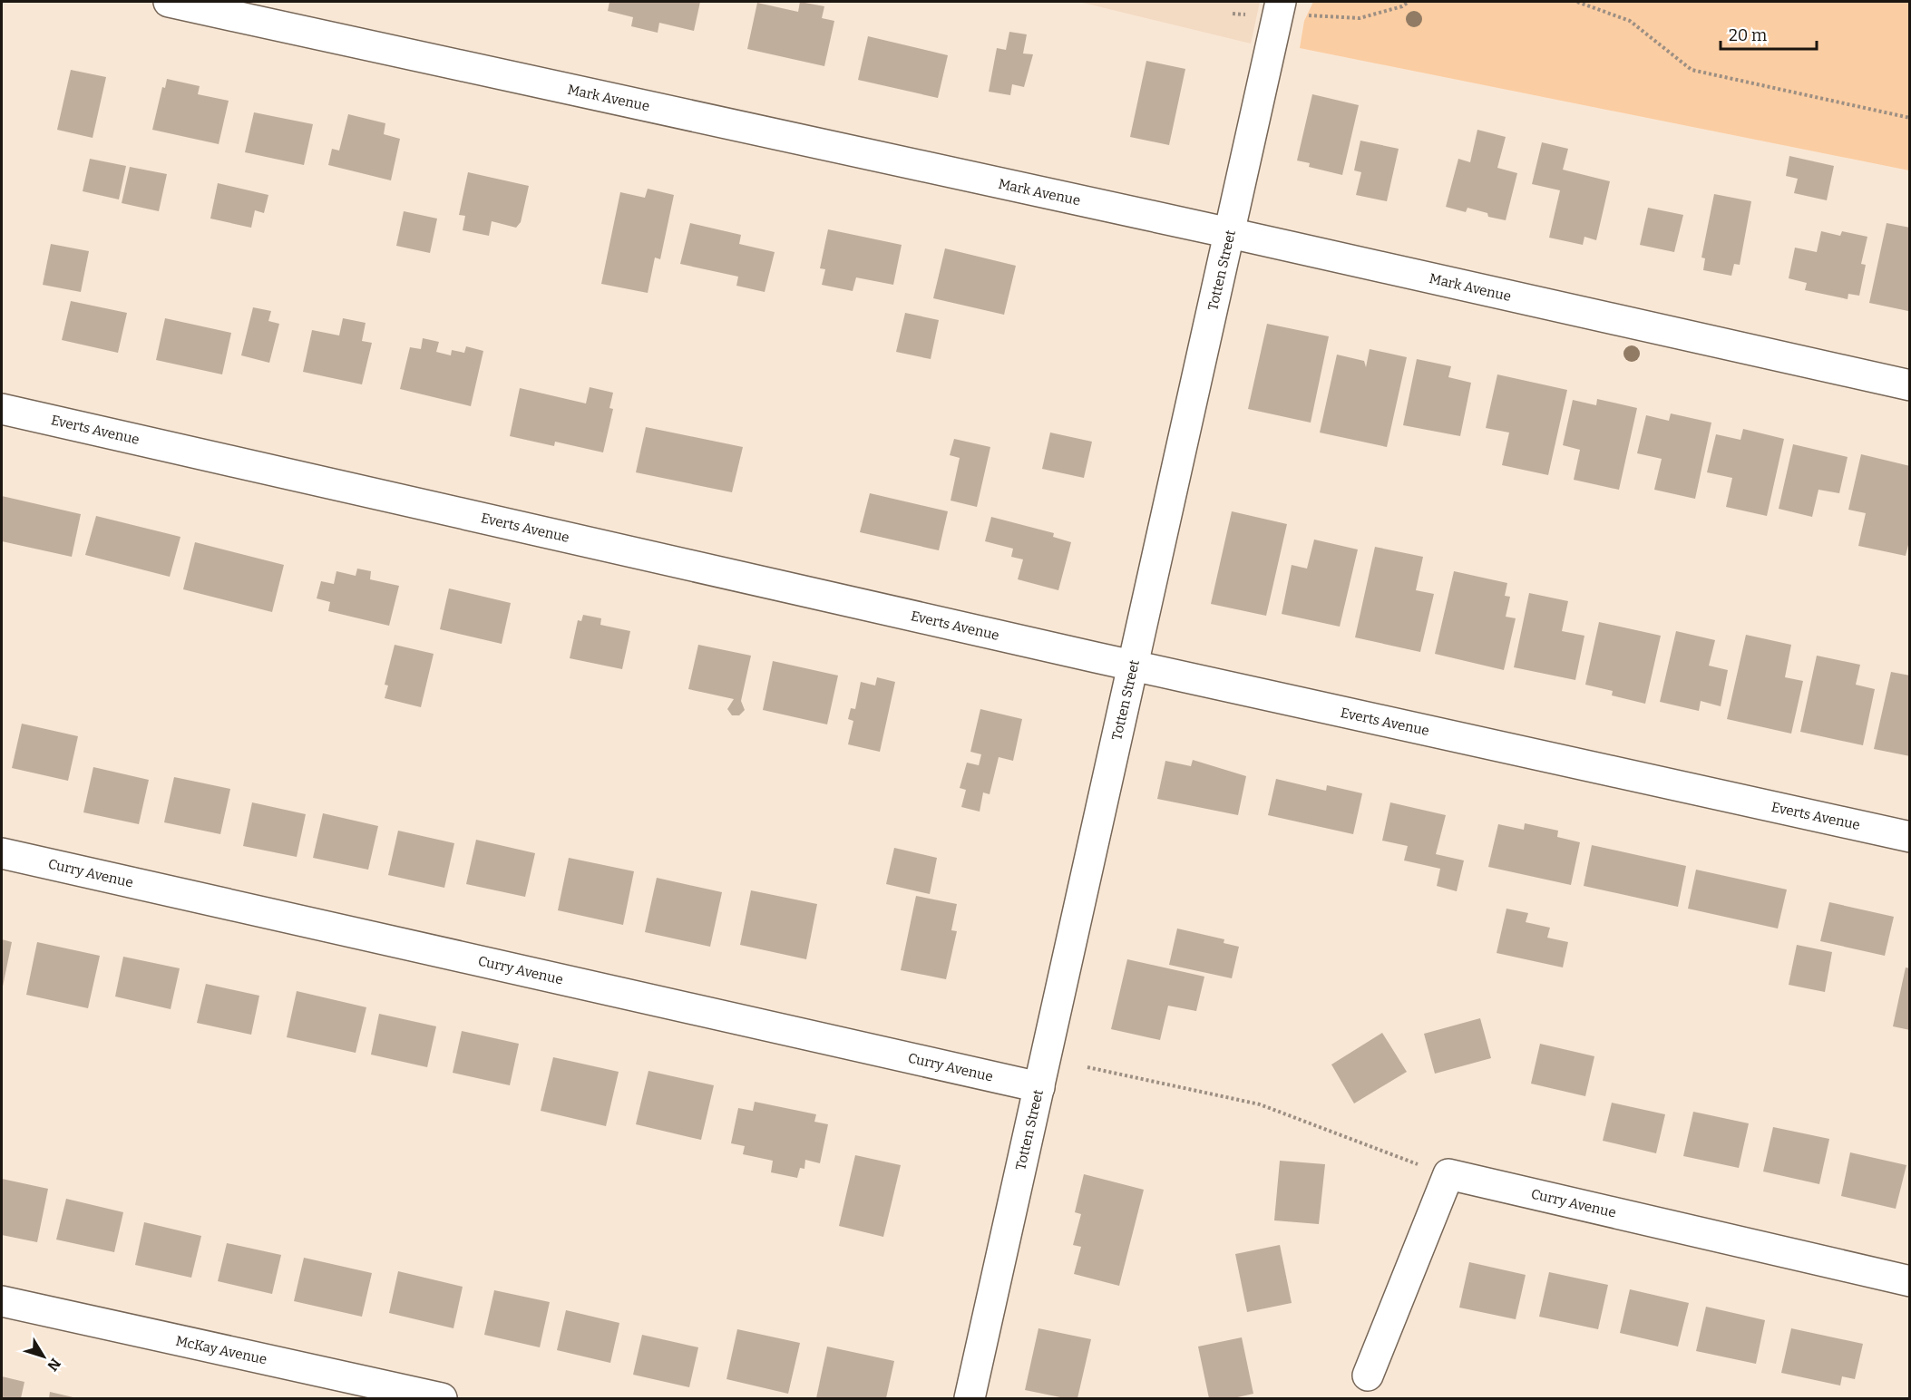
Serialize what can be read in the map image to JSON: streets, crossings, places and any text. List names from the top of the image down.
{
  "streets": {
    "street": [
      "Mark Avenue",
      "Totten Street",
      "Everts Avenue",
      "Curry Avenue",
      "McKay Avenue"
    ]
  },
  "crossings": [
    ["Mark Avenue", "Totten Street"],
    ["Totten Street", "Everts Avenue"],
    ["Totten Street", "Curry Avenue"]
  ],
  "scale_bar": "20 m",
  "north": "bottom right"
}
